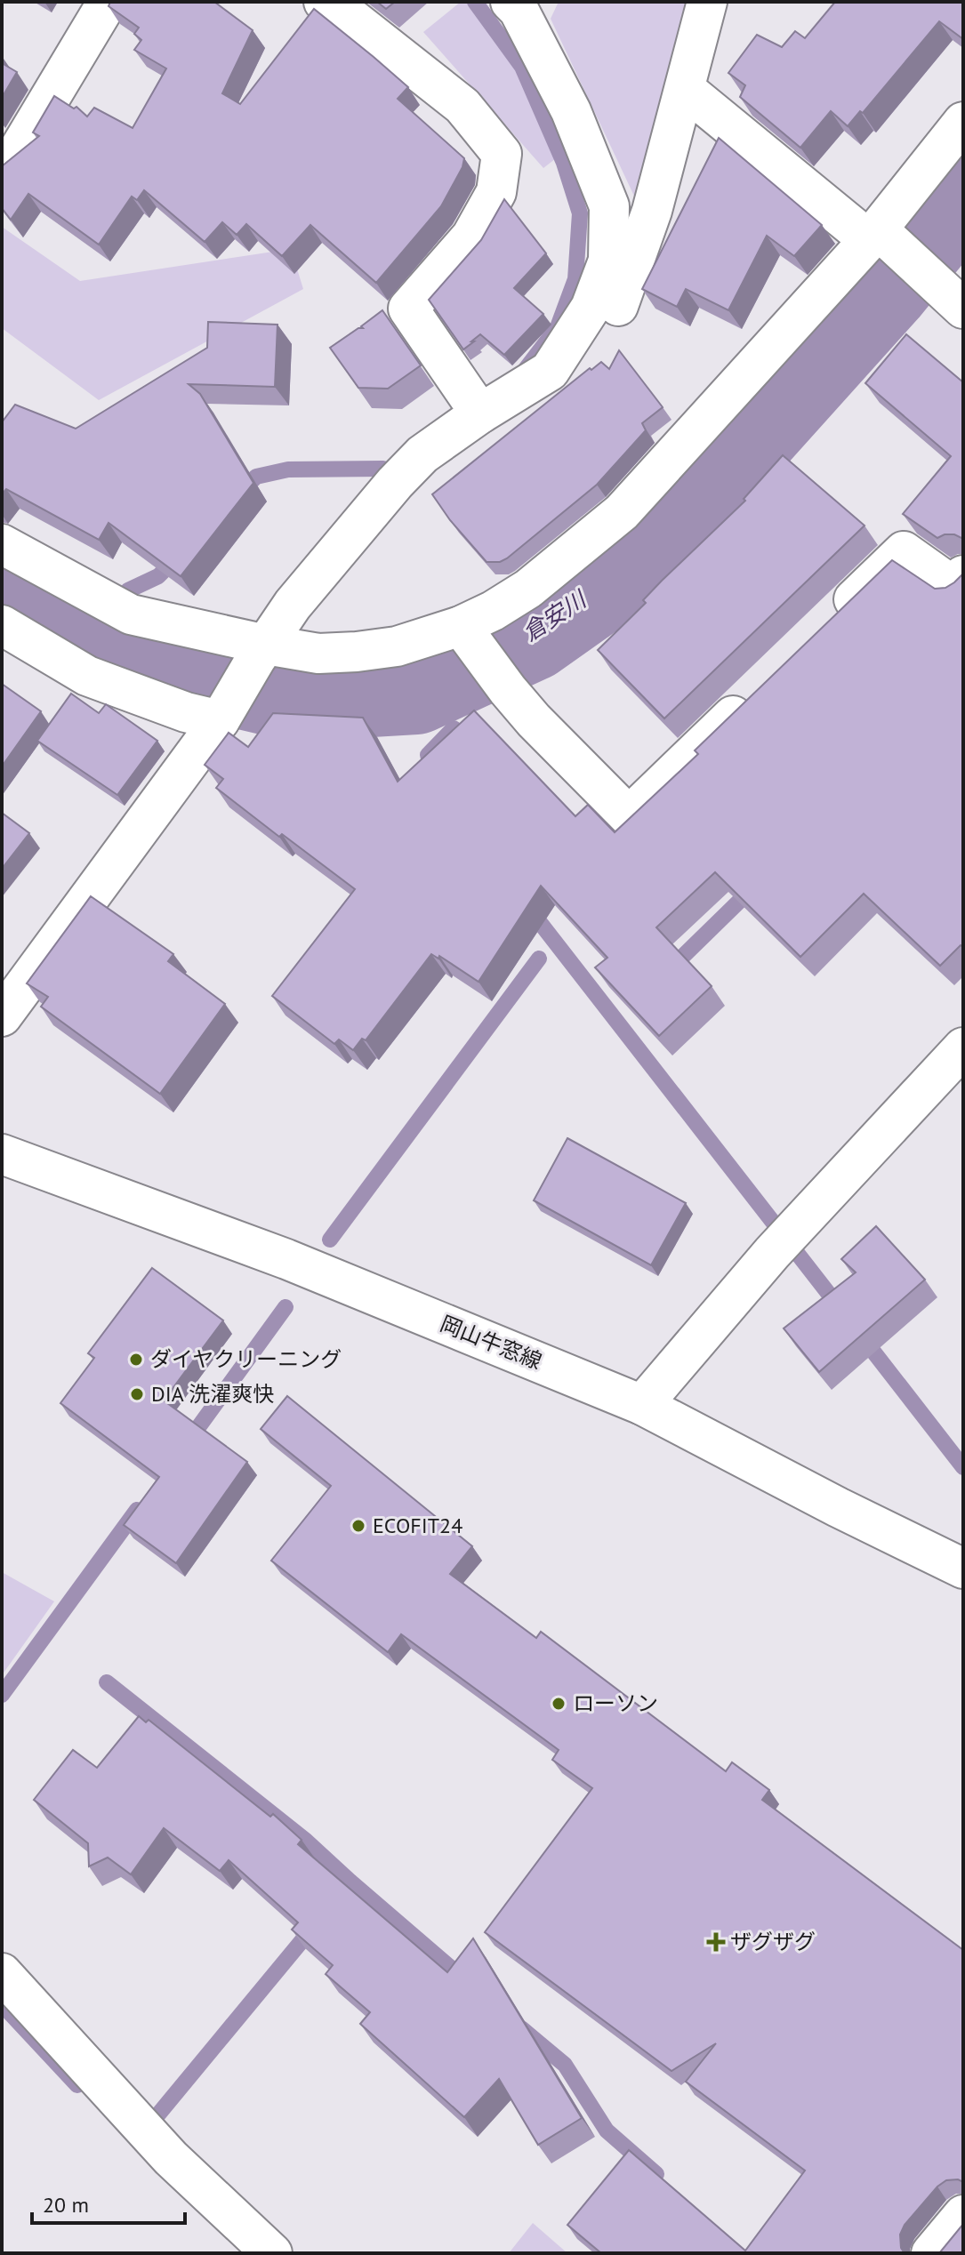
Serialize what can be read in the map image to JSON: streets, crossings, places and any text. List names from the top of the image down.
{
  "streets": {
    "street": ["岡山牛窓線"]
  },
  "water": ["倉安川"],
  "places": {
    "other": [
      "ダイヤクリーニング",
      "DIA 洗濯爽快",
      "ECOFIT24",
      "ローソン"
    ],
    "health": ["ザグザグ"]
  },
  "scale_bar": "20 m"
}
